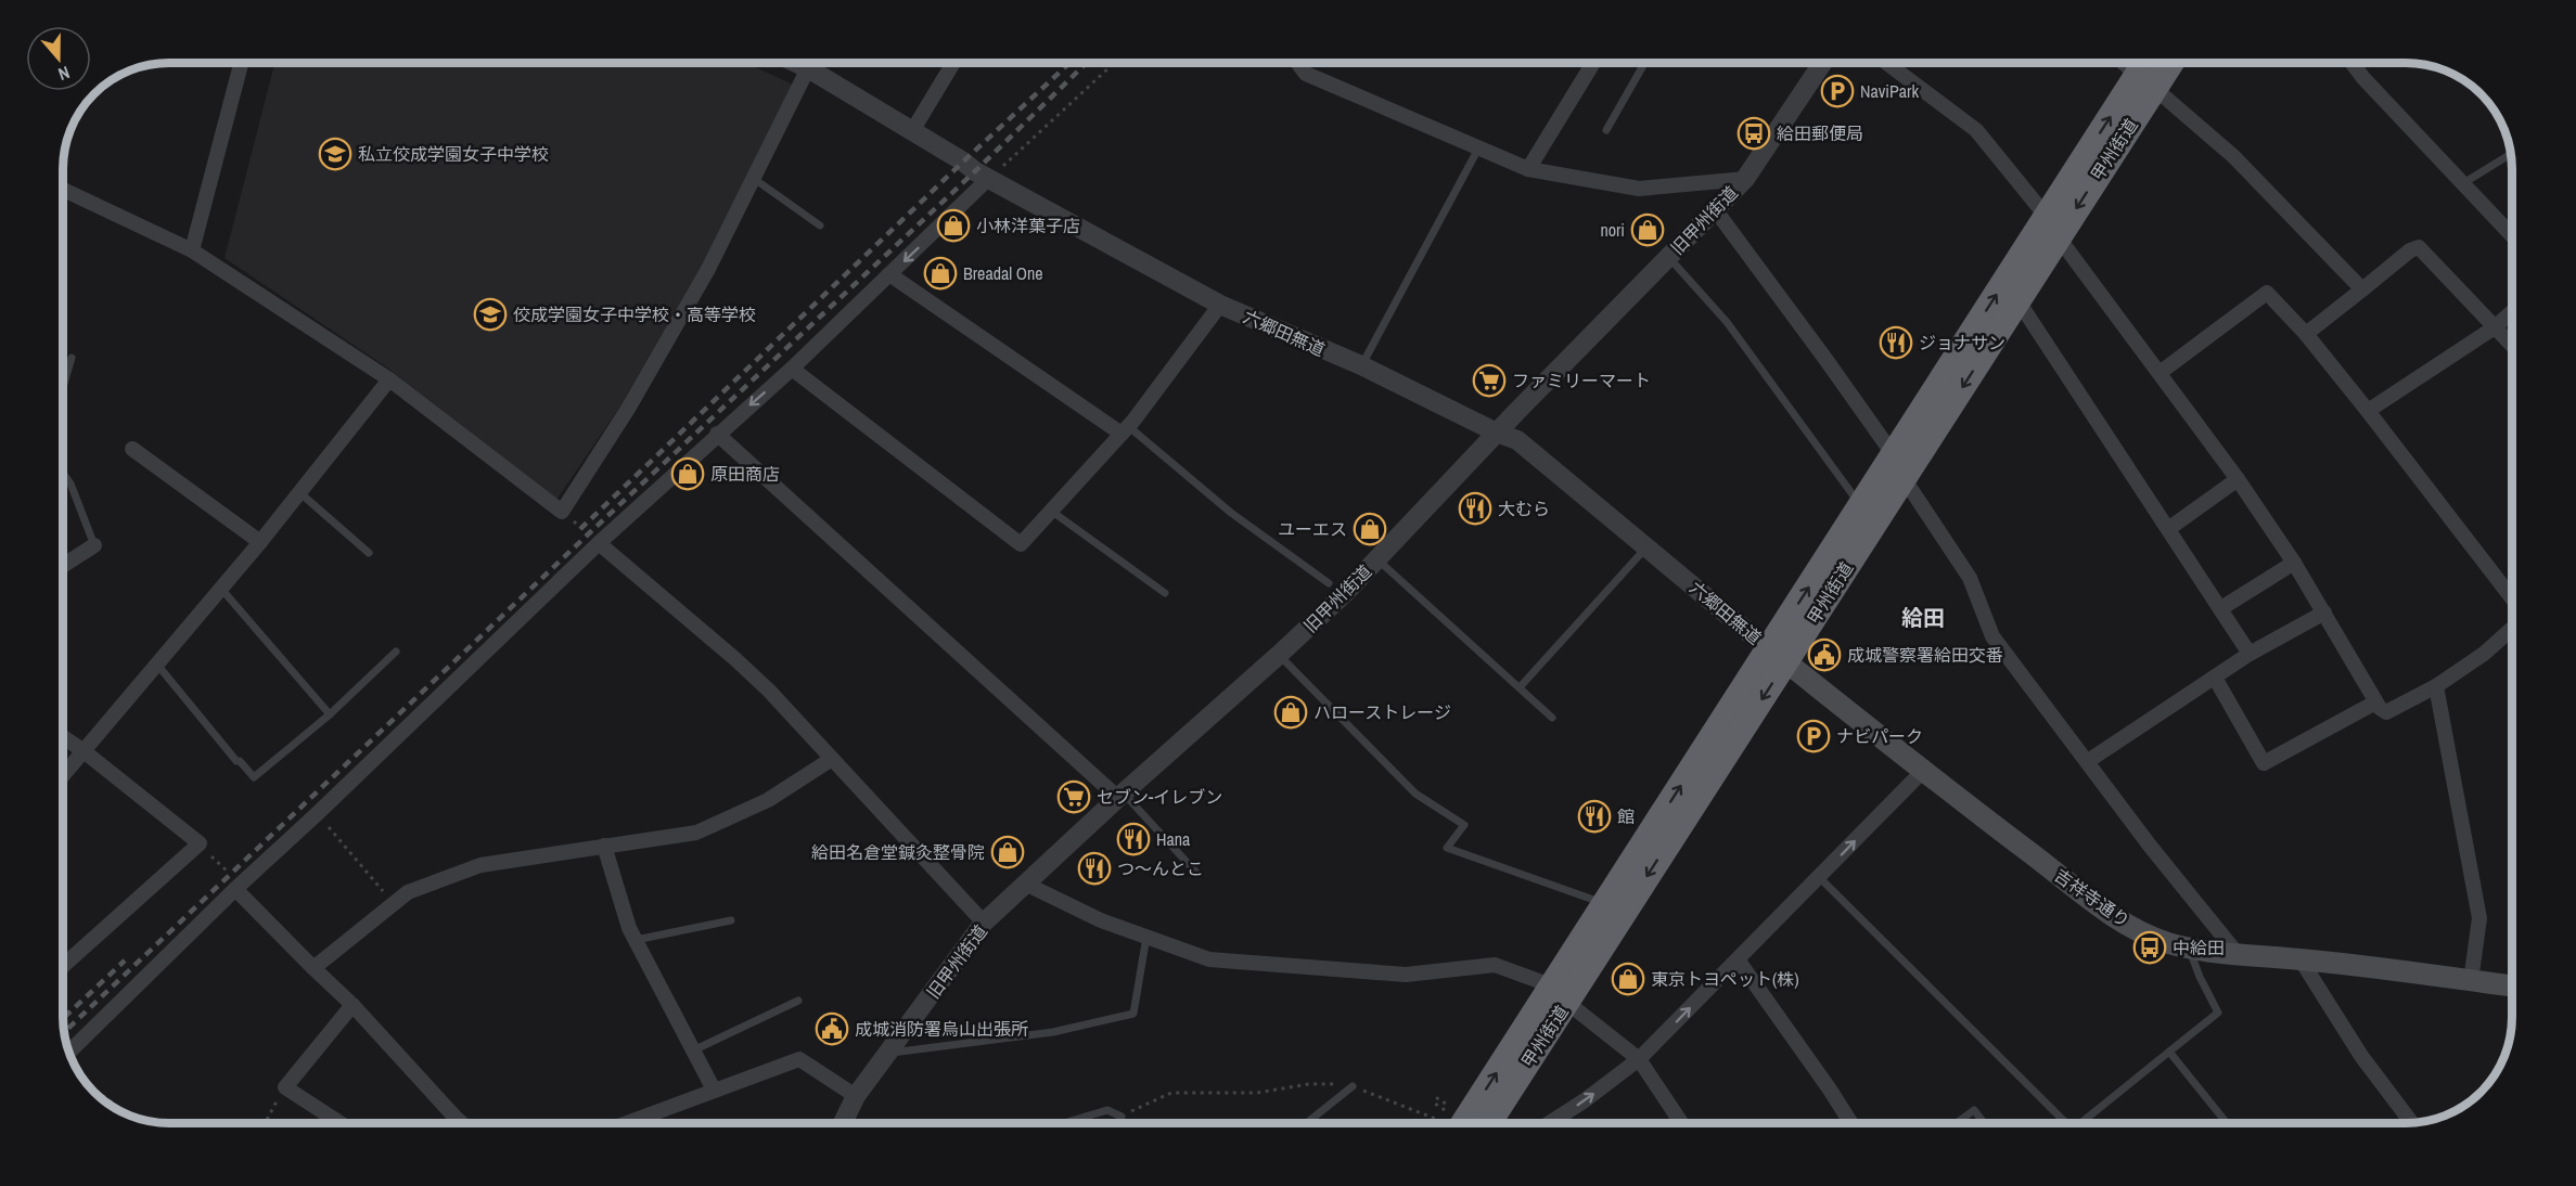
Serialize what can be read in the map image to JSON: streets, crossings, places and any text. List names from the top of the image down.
{
  "streets": {
    "highway": ["甲州街道"],
    "main road": ["吉祥寺通り"],
    "street": ["旧甲州街道", "六郷田無道"]
  },
  "crossings": [
    ["甲州街道", "六郷田無道"],
    ["甲州街道", "吉祥寺通り"],
    ["旧甲州街道", "六郷田無道"],
    ["六郷田無道", "吉祥寺通り"]
  ],
  "districts": ["給田"],
  "places": {
    "parking": ["NaviPark", "ナビパーク"],
    "bus stop": ["給田郵便局", "中給田"],
    "school or university": ["私立佼成学園女子中学校", "佼成学園女子中学校・高等学校"],
    "shop": [
      "小林洋菓子店",
      "nori",
      "Breadal One",
      "原田商店",
      "ユーエス",
      "ハローストレージ",
      "給田名倉堂鍼灸整骨院",
      "東京トヨペット(株)"
    ],
    "restaurant": [
      "ジョナサン",
      "大むら",
      "館",
      "Hana",
      "つ～んとこ"
    ],
    "supermarket": ["ファミリーマート", "セブン-イレブン"],
    "public building": ["成城警察署給田交番", "成城消防署烏山出張所"]
  },
  "north": "bottom"
}
